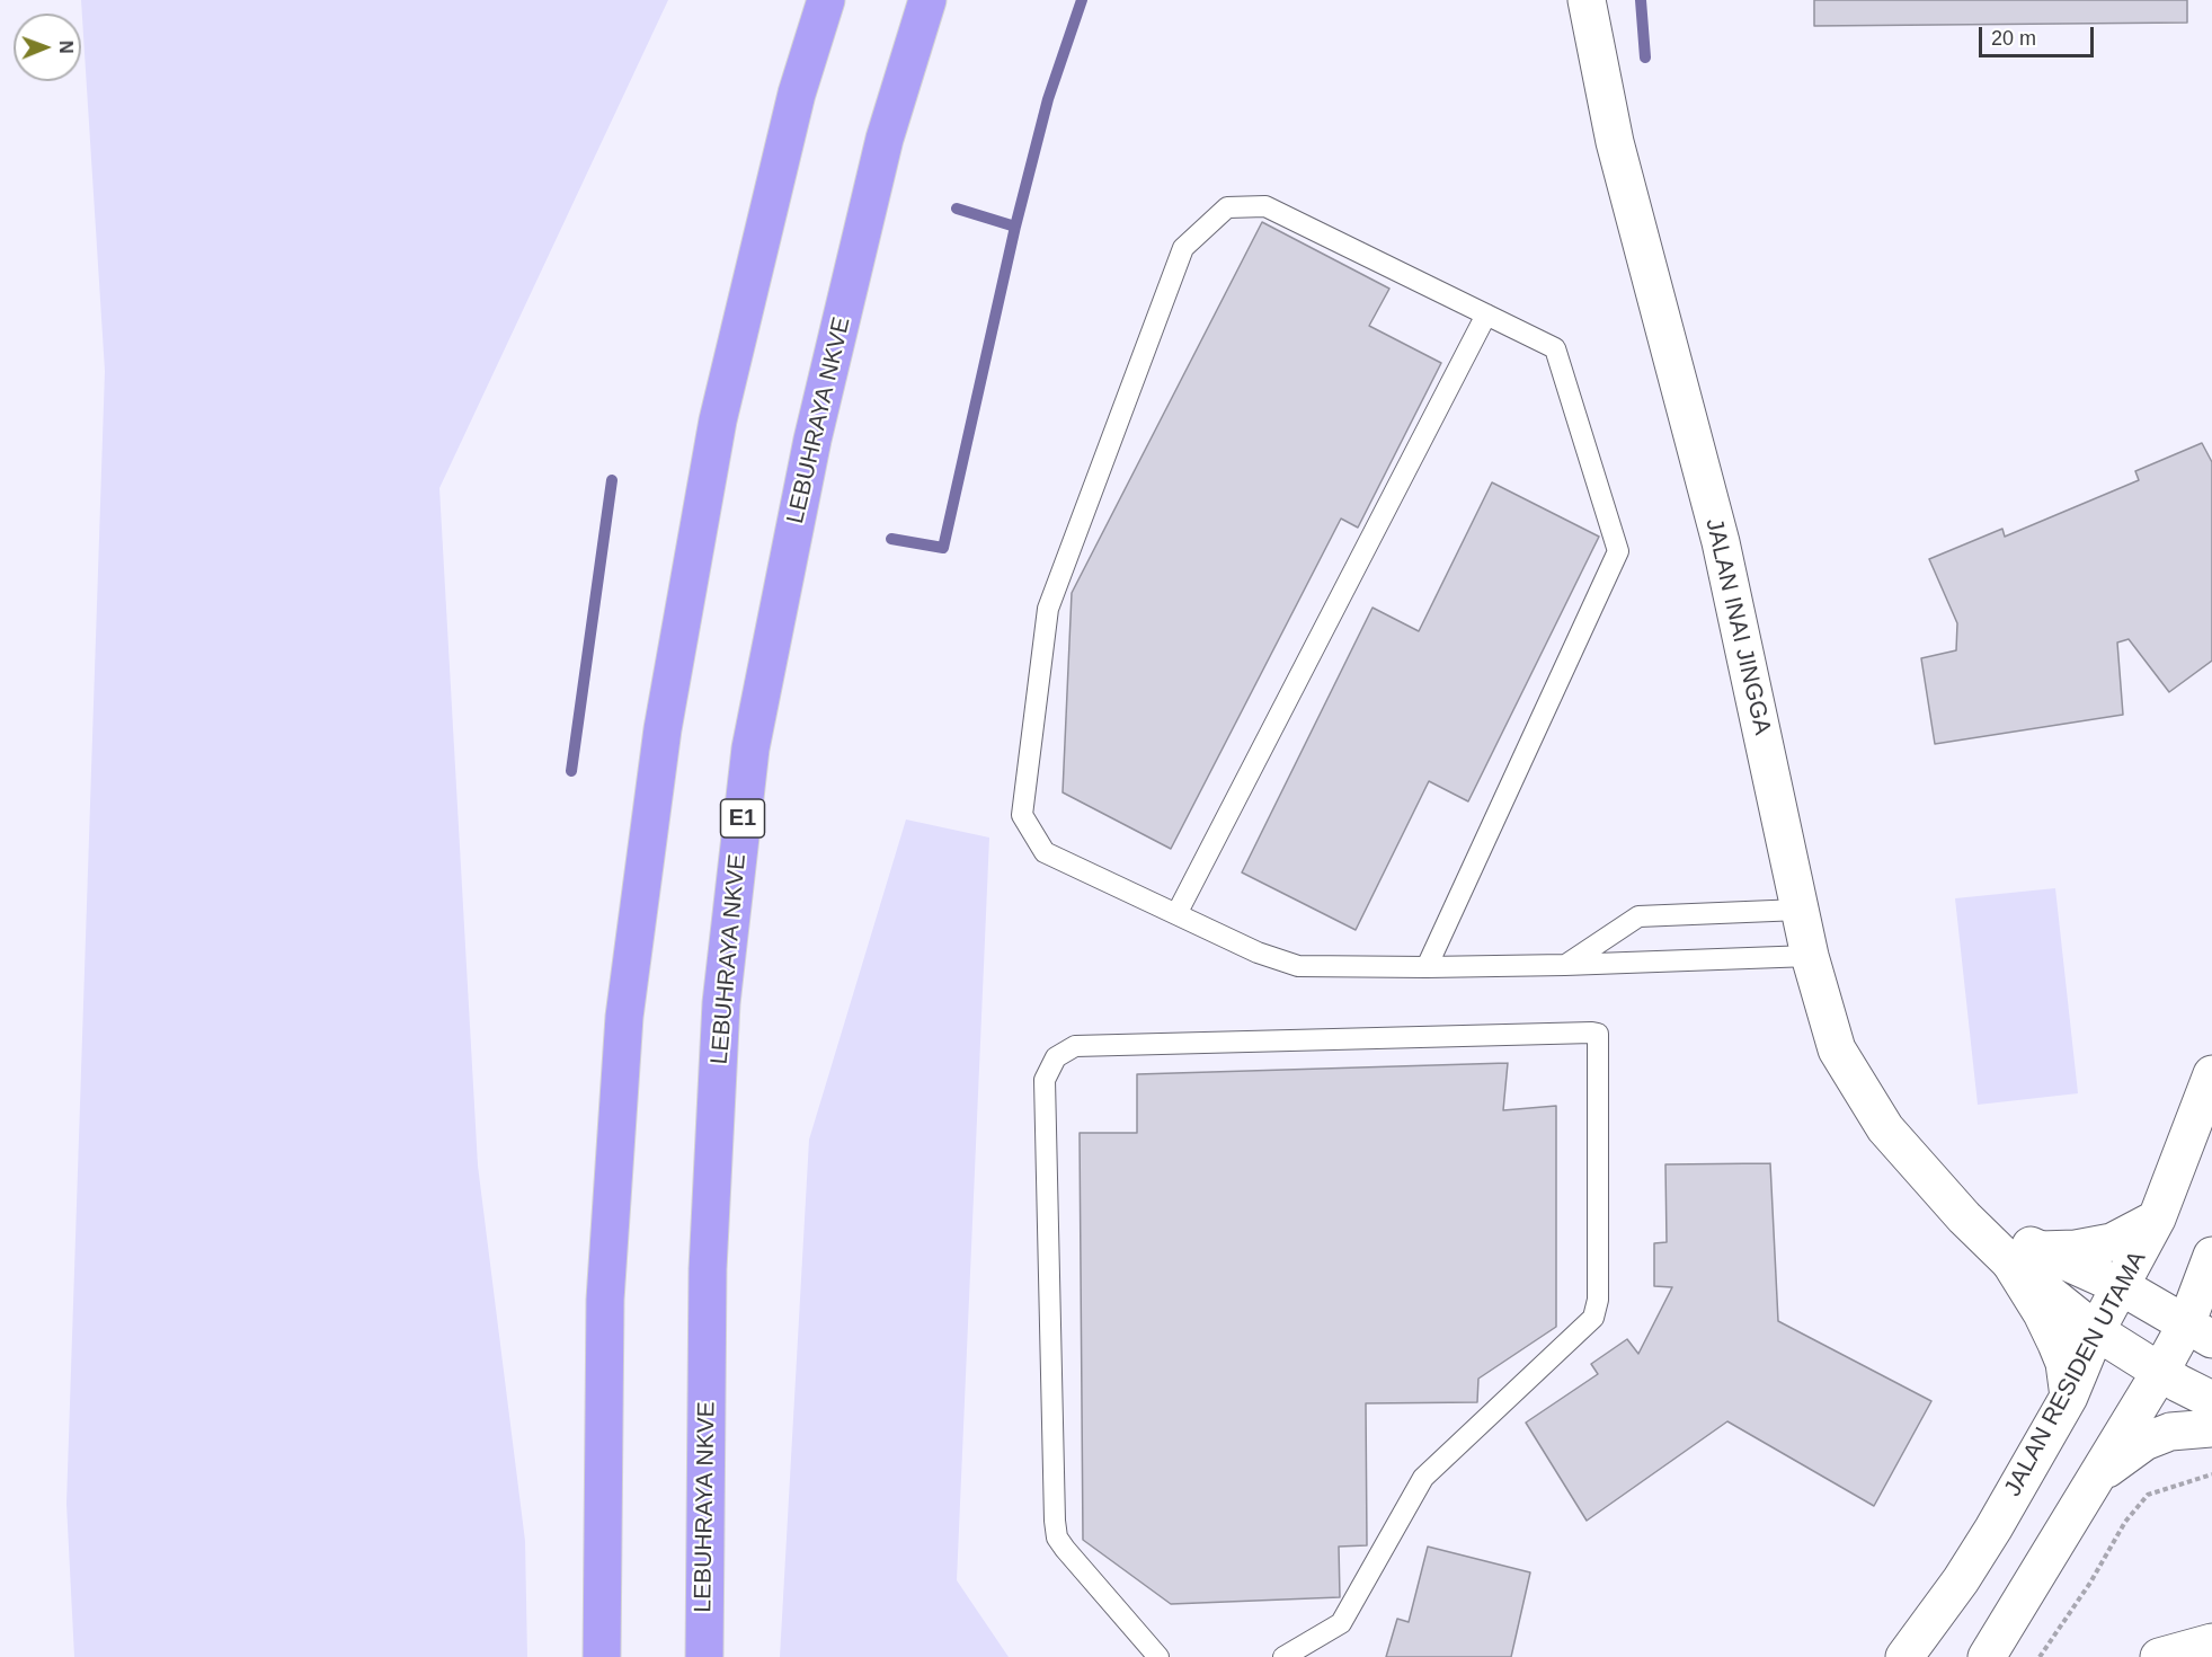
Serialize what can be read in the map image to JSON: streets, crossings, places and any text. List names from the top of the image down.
{
  "streets": {
    "highway": ["LEBUHRAYA NKVE", "E1"],
    "street": ["JALAN INAI JINGGA", "JALAN RESIDEN UTAMA"]
  },
  "crossings": [
    ["JALAN INAI JINGGA", "JALAN RESIDEN UTAMA"]
  ],
  "scale_bar": "20 m",
  "north": "right"
}
